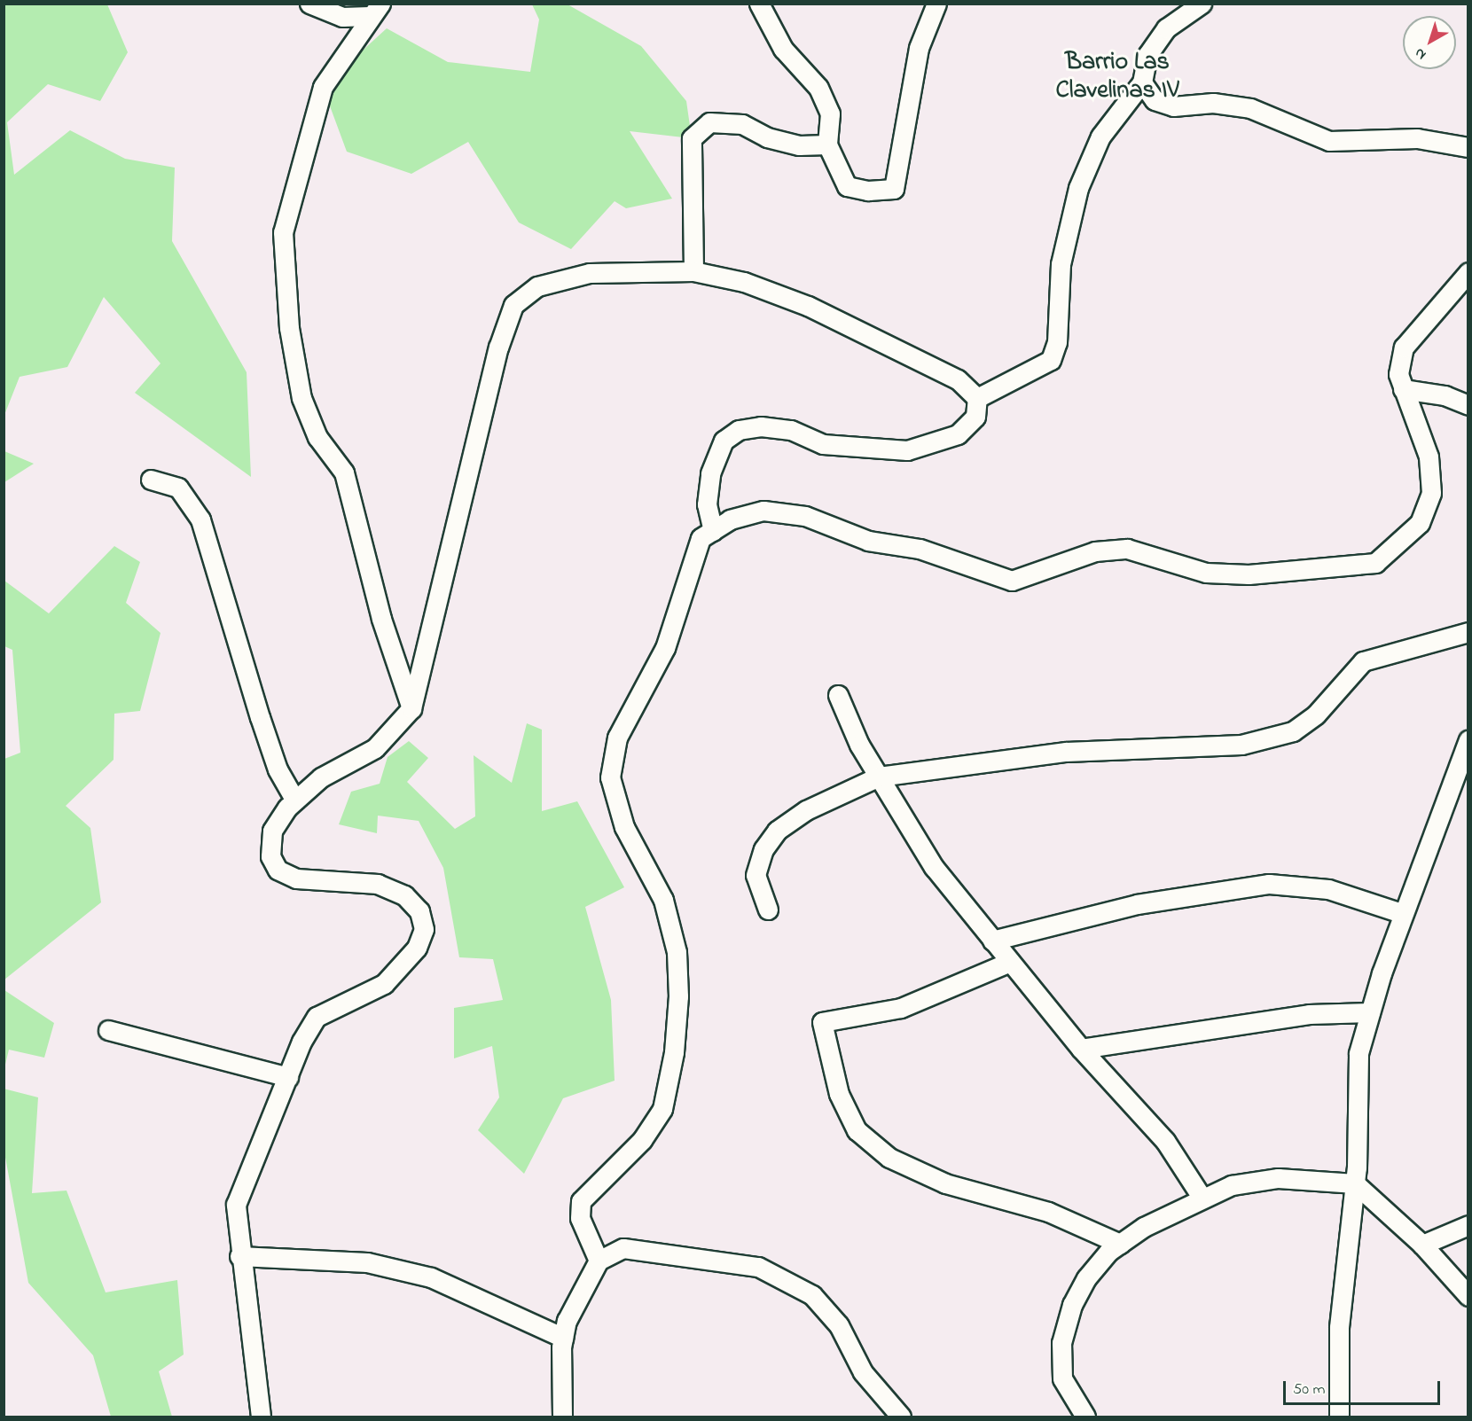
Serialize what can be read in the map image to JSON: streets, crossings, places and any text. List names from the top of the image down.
{
  "districts": ["Barrio Las Clavelinas IV"],
  "scale_bar": "50 m",
  "north": "bottom left"
}
